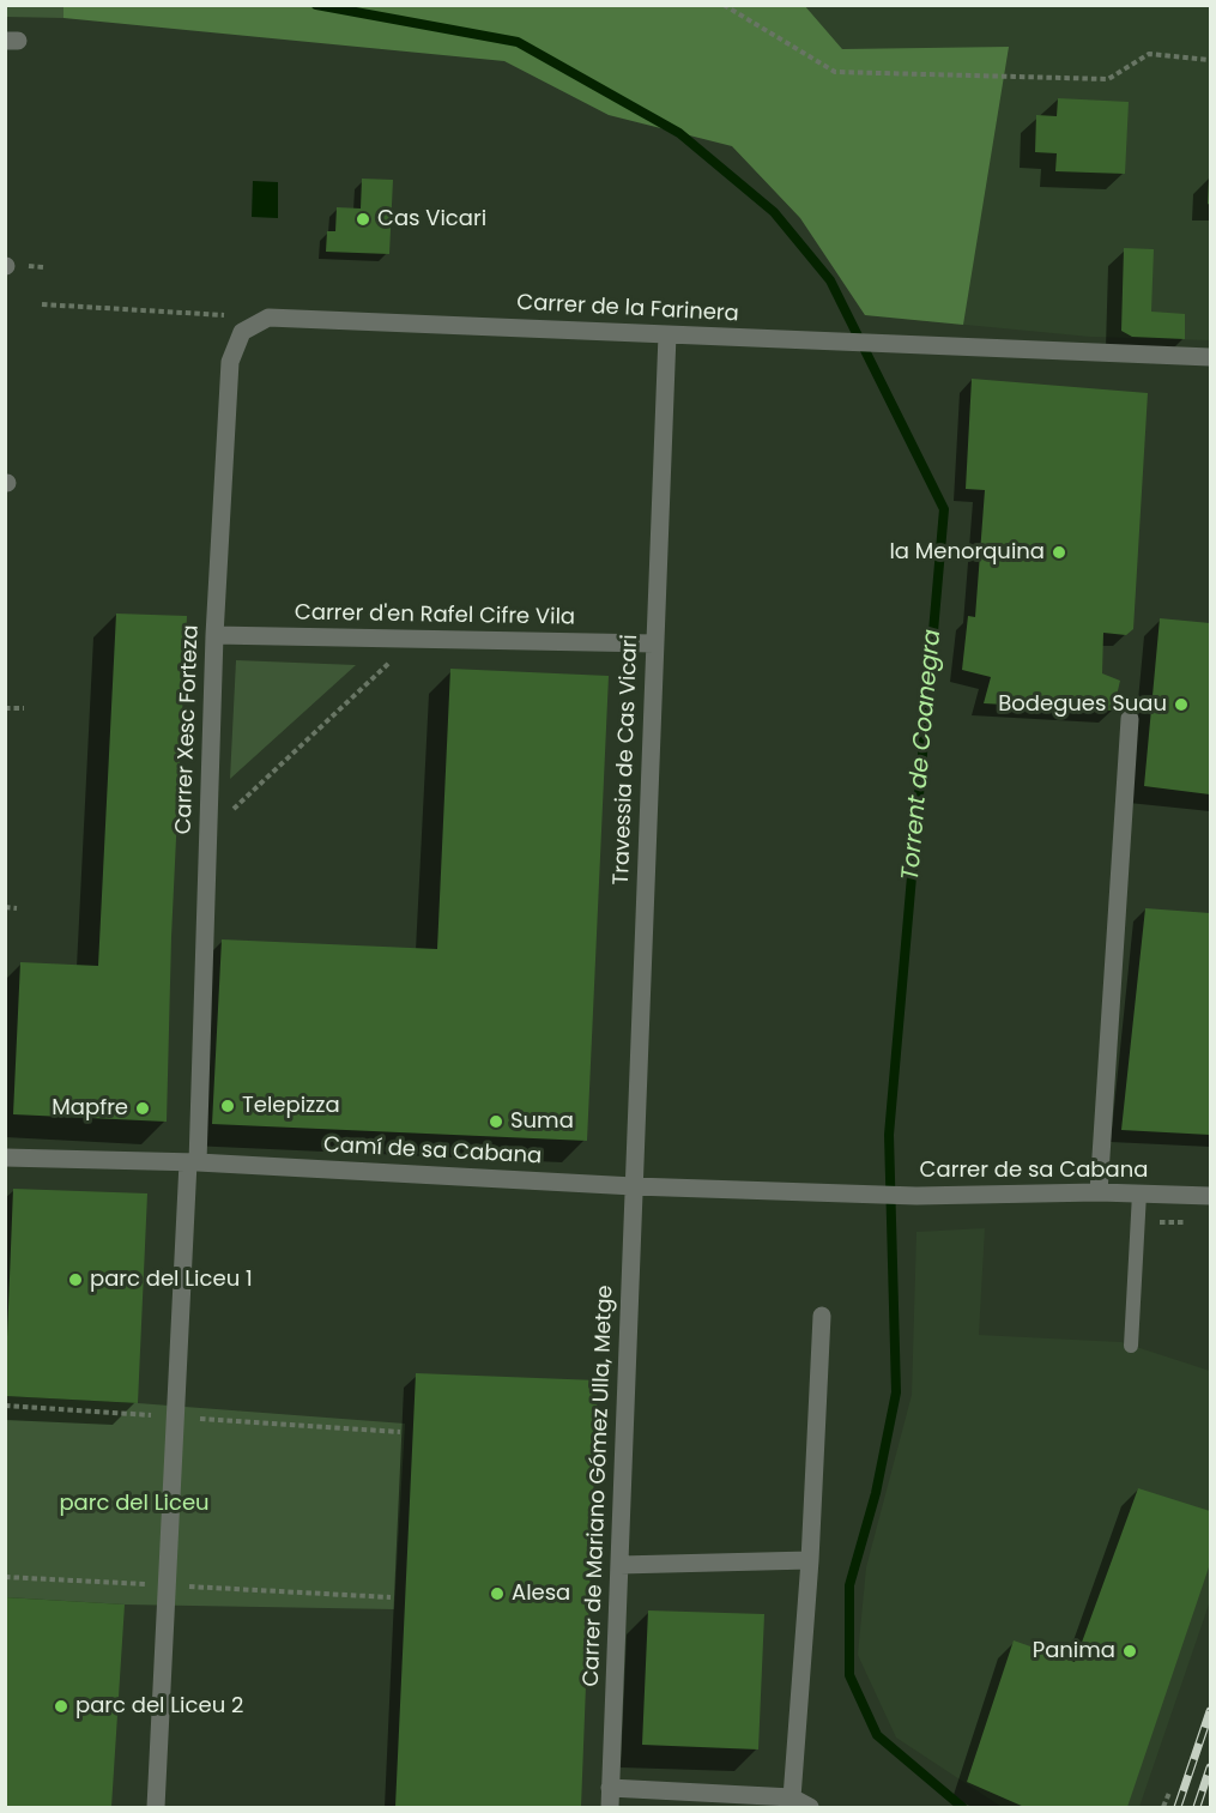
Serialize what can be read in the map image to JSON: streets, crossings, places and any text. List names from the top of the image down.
{
  "streets": {
    "street": [
      "Carrer de la Farinera",
      "Carrer d'en Rafel Cifre Vila",
      "Carrer Xesc Forteza",
      "Travessia de Cas Vicari",
      "Camí de sa Cabana",
      "Carrer de sa Cabana",
      "Carrer de Mariano Gómez Ulla, Metge"
    ]
  },
  "crossings": [
    ["Carrer de la Farinera", "Carrer Xesc Forteza"],
    ["Carrer de la Farinera", "Travessia de Cas Vicari"],
    ["Carrer d'en Rafel Cifre Vila", "Carrer Xesc Forteza"],
    ["Carrer d'en Rafel Cifre Vila", "Travessia de Cas Vicari"],
    ["Carrer Xesc Forteza", "Camí de sa Cabana"],
    ["Travessia de Cas Vicari", "Camí de sa Cabana"],
    ["Travessia de Cas Vicari", "Carrer de Mariano Gómez Ulla, Metge"],
    ["Camí de sa Cabana", "Carrer de sa Cabana"],
    ["Camí de sa Cabana", "Carrer de Mariano Gómez Ulla, Metge"]
  ],
  "water": ["Torrent de Coanegra"],
  "parks": ["parc del Liceu"],
  "places": [
    "Cas Vicari",
    "la Menorquina",
    "Bodegues Suau",
    "Telepizza",
    "Mapfre",
    "Suma",
    "parc del Liceu 1",
    "Alesa",
    "Panima",
    "parc del Liceu 2"
  ]
}
